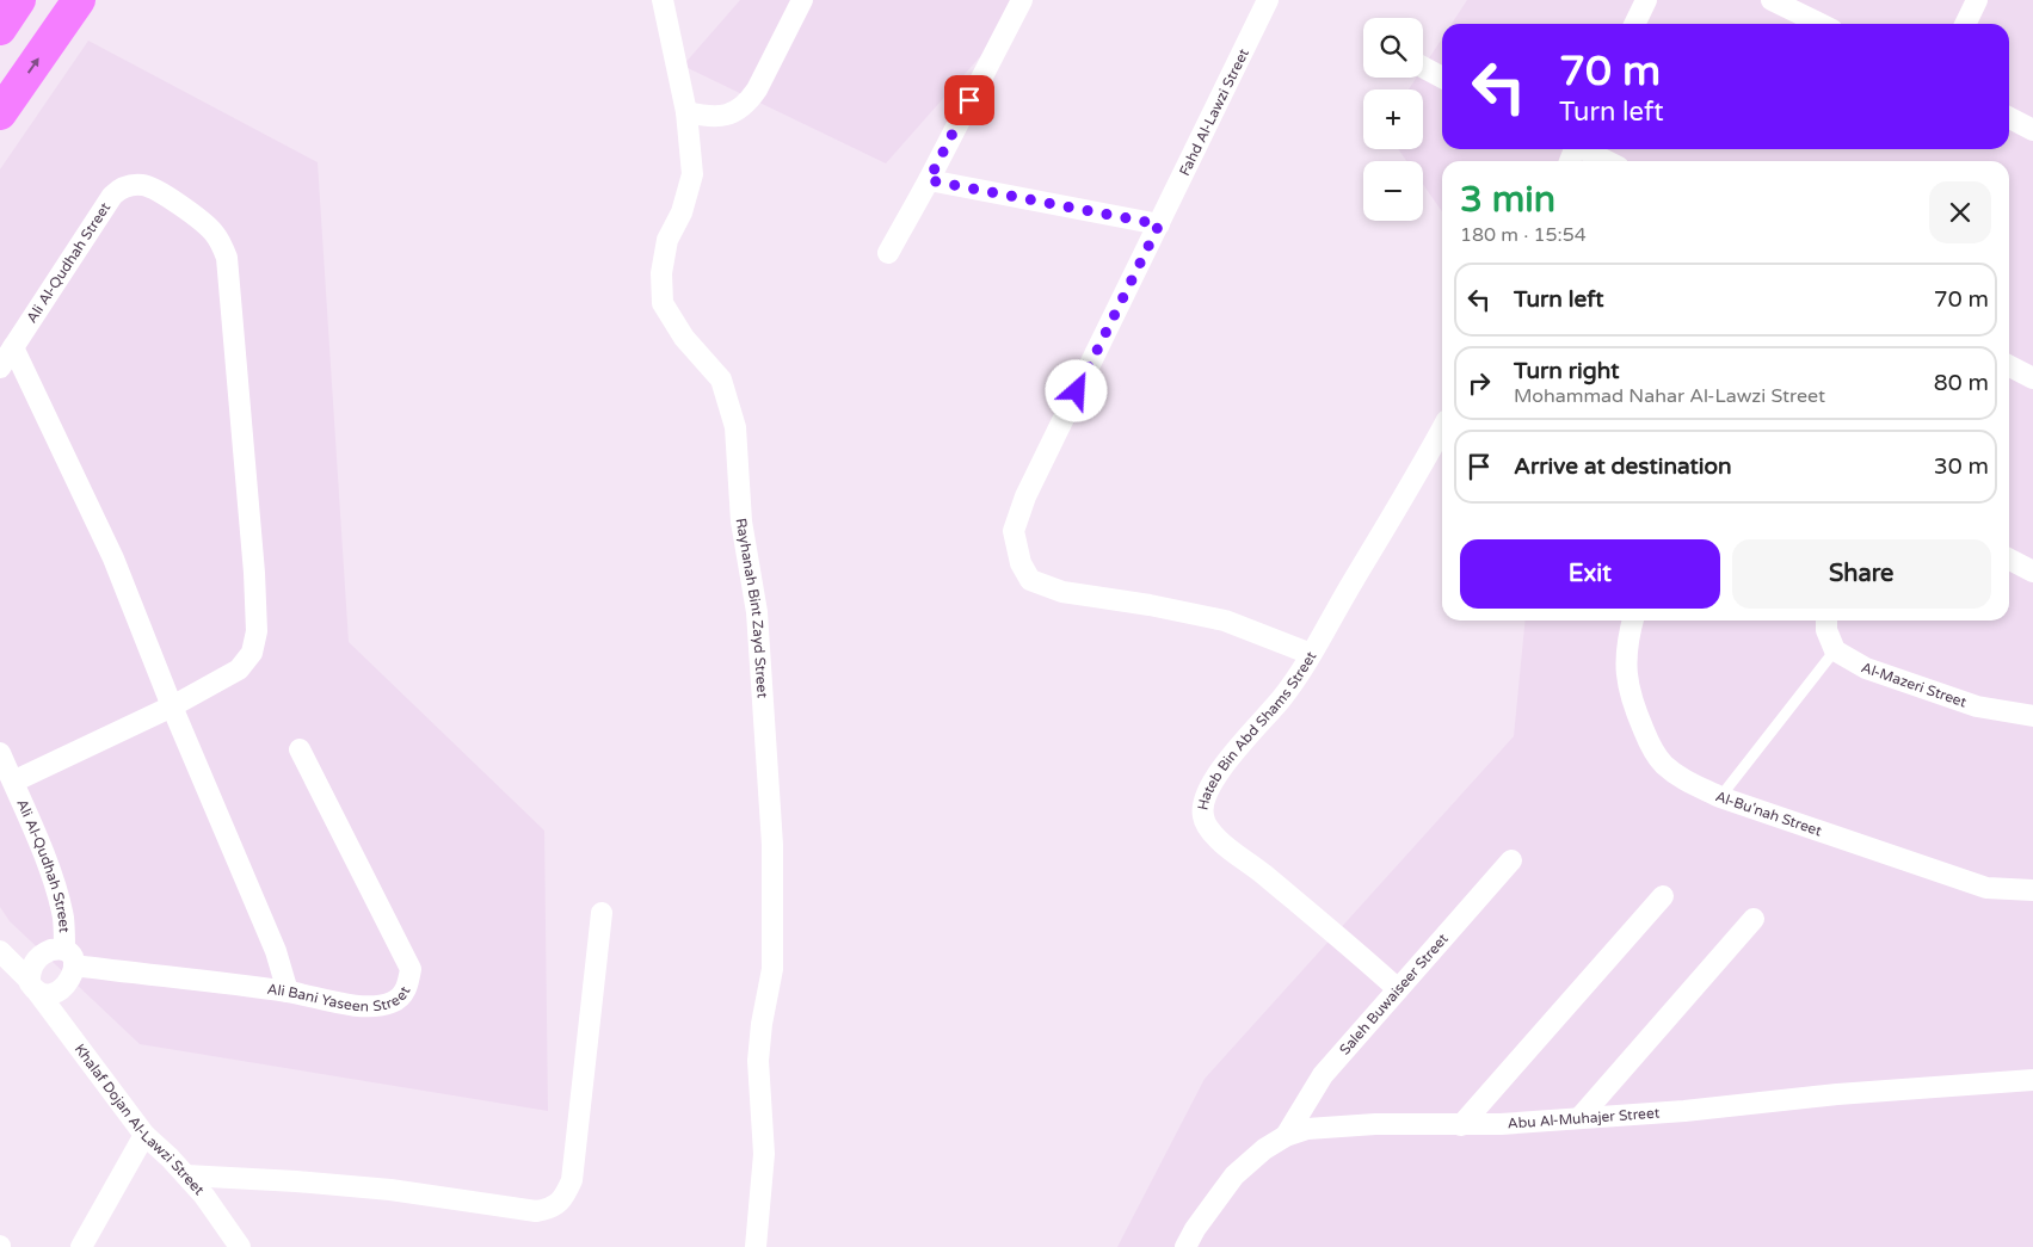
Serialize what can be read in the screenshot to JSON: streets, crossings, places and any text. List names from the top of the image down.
{
  "streets": {
    "street": [
      "Fahd Al-Lawzi Street",
      "Ali Al-Qudhah Street",
      "Rayhanah Bint Zayd Street",
      "Al-Mazeri Street",
      "Hateb Bin Abd Shams Street",
      "Al-Bu'nah Street",
      "Ali Bani Yaseen Street",
      "Saleh Buwaiseer Street",
      "Abu Al-Muhajer Street",
      "Khalaf Dojan Al-Lawzi Street"
    ]
  },
  "crossings": [
    ["Fahd Al-Lawzi Street", "Hateb Bin Abd Shams Street"],
    ["Ali Al-Qudhah Street", "Ali Bani Yaseen Street"],
    ["Ali Al-Qudhah Street", "Khalaf Dojan Al-Lawzi Street"],
    ["Hateb Bin Abd Shams Street", "Saleh Buwaiseer Street"],
    ["Ali Bani Yaseen Street", "Khalaf Dojan Al-Lawzi Street"],
    ["Saleh Buwaiseer Street", "Abu Al-Muhajer Street"]
  ],
  "page": {
    "map_buttons": ["+", "−"],
    "turn": ["70 m", "Turn left"],
    "heading": ["3 min", "180 m · 15:54"],
    "list": [
      {
        "name": "Turn left",
        "value": "70 m"
      },
      {
        "name": "Turn right",
        "note": "Mohammad Nahar Al-Lawzi Street",
        "value": "80 m"
      },
      {
        "name": "Arrive at destination",
        "value": "30 m"
      }
    ],
    "buttons": ["Exit", "Share"]
  }
}
